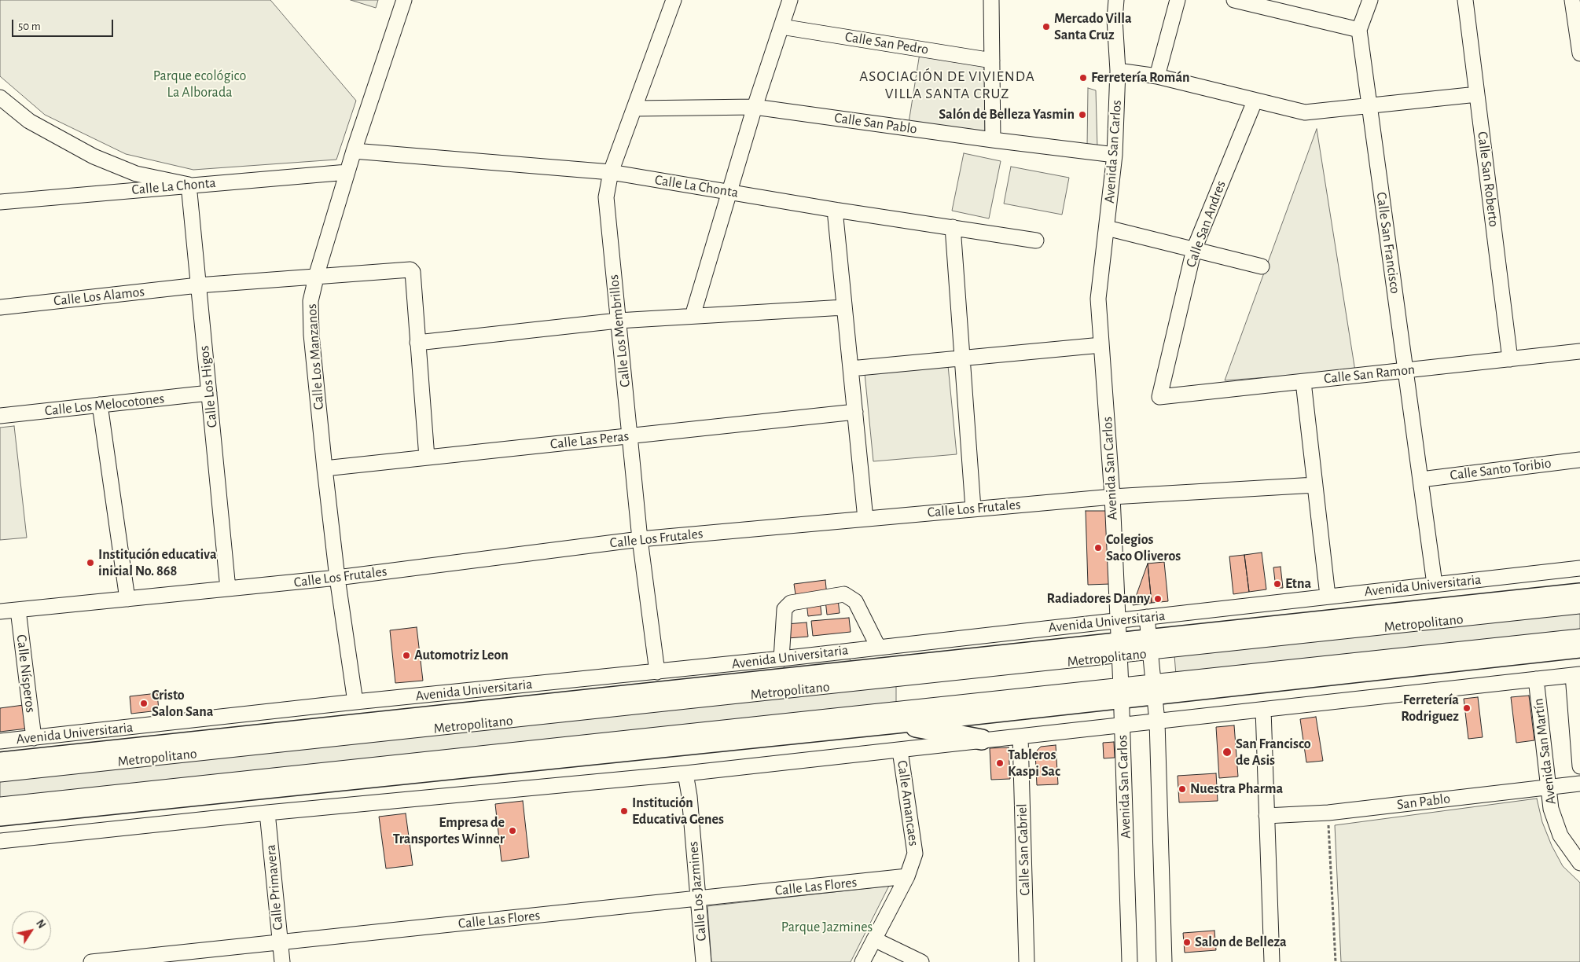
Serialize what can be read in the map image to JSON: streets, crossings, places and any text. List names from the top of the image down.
{
  "streets": {
    "main road": ["Avenida Universitaria"],
    "street": [
      "Calle San Pedro",
      "Calle San Pablo",
      "Avenida San Carlos",
      "Calle San Roberto",
      "Calle La Chonta",
      "Calle San Andres",
      "Calle San Francisco",
      "Calle Los Alamos",
      "Calle Los Membrillos",
      "Calle Los Manzanos",
      "Calle San Ramon",
      "Calle Los Higos",
      "Calle Los Melocotones",
      "Calle Las Peras",
      "Calle Santo Toribio",
      "Calle Los Frutales",
      "Metropolitano",
      "Calle Nísperos",
      "Avenida San Martín",
      "San Pablo",
      "Calle Amancaes",
      "Calle San Gabriel",
      "Calle Las Flores",
      "Calle Primavera",
      "Calle Los Jazmines"
    ]
  },
  "crossings": [
    ["Calle San Pablo", "Avenida San Carlos"],
    ["Calle San Pablo", "Calle Los Membrillos"],
    ["Avenida San Carlos", "Calle Los Frutales"],
    ["Avenida San Carlos", "Avenida Universitaria"],
    ["Avenida San Carlos", "Metropolitano"],
    ["Calle San Roberto", "Calle San Ramon"],
    ["Calle La Chonta", "Calle Los Membrillos"],
    ["Calle La Chonta", "Calle Los Manzanos"],
    ["Calle La Chonta", "Calle Los Higos"],
    ["Calle San Andres", "Calle San Ramon"],
    ["Calle San Francisco", "Calle San Ramon"],
    ["Calle San Francisco", "Calle Santo Toribio"],
    ["Calle San Francisco", "Avenida Universitaria"],
    ["Calle Los Alamos", "Calle Los Manzanos"],
    ["Calle Los Alamos", "Calle Los Higos"],
    ["Calle Los Membrillos", "Calle Las Peras"],
    ["Calle Los Membrillos", "Calle Los Frutales"],
    ["Calle Los Membrillos", "Avenida Universitaria"],
    ["Calle Los Manzanos", "Calle Las Peras"],
    ["Calle Los Manzanos", "Calle Los Frutales"],
    ["Calle Los Manzanos", "Avenida Universitaria"],
    ["Calle Los Higos", "Calle Los Melocotones"],
    ["Calle Los Higos", "Calle Los Frutales"],
    ["Calle Los Frutales", "Calle Nísperos"],
    ["Avenida Universitaria", "Metropolitano"],
    ["Avenida Universitaria", "Calle Nísperos"],
    ["Avenida San Martín", "San Pablo"],
    ["Calle Amancaes", "Calle Las Flores"],
    ["Calle Las Flores", "Calle Primavera"],
    ["Calle Las Flores", "Calle Los Jazmines"]
  ],
  "districts": ["ASOCIACIÓN DE VIVIENDA VILLA SANTA CRUZ"],
  "parks": ["Parque ecológico La Alborada", "Parque Jazmines"],
  "places": [
    "Mercado Villa Santa Cruz",
    "Ferretería Román",
    "Salón de Belleza Yasmin",
    "Colegios Saco Oliveros",
    "Institución educativa inicial No. 868",
    "Etna",
    "Radiadores Danny",
    "Automotriz Leon",
    "Cristo Salon Sana",
    "Ferretería Rodriguez",
    "San Francisco de Asis",
    "Tableros Kaspi Sac",
    "Nuestra Pharma",
    "Institución Educativa Genes",
    "Empresa de Transportes Winner",
    "Salon de Belleza"
  ],
  "scale_bar": "50 m",
  "north": "top right"
}
